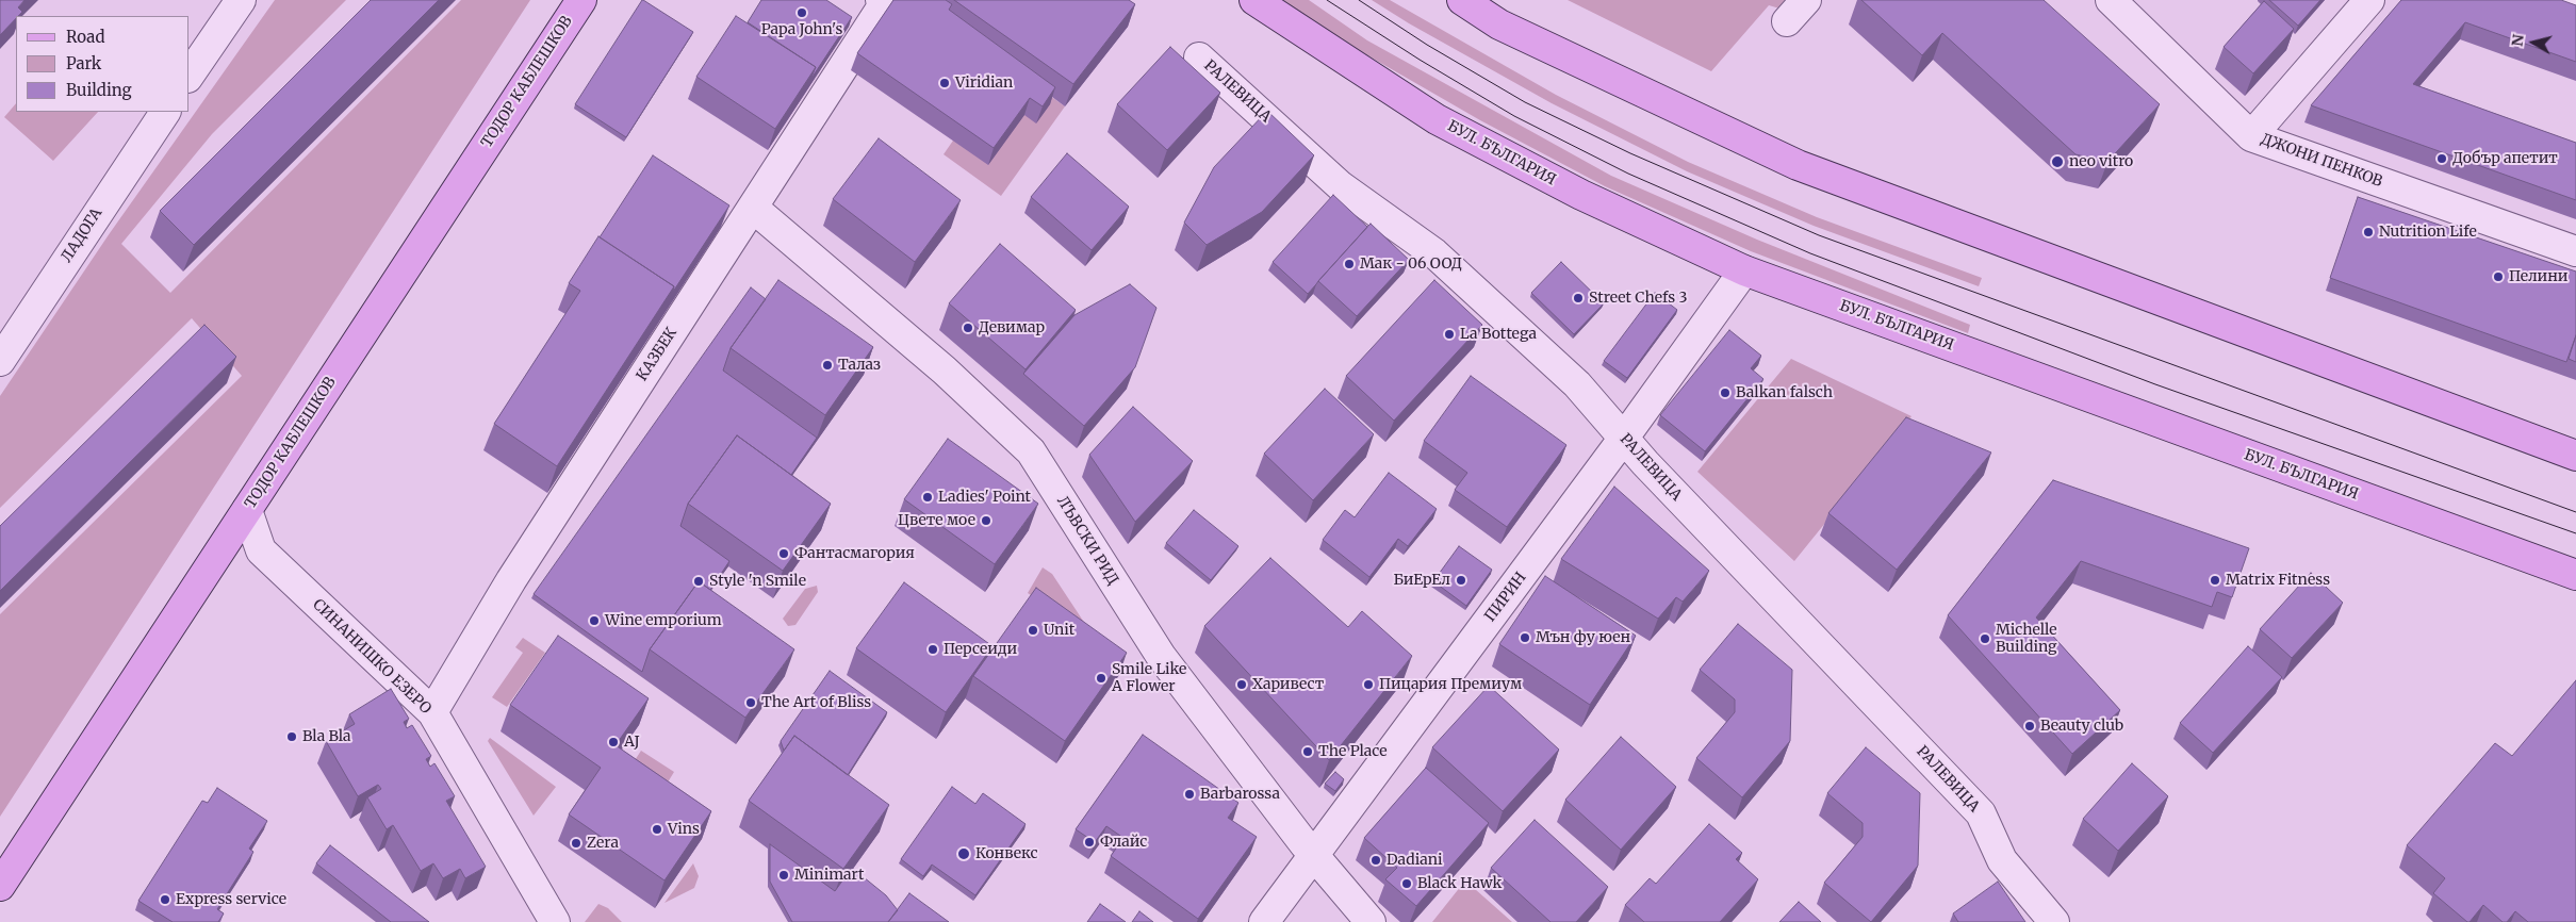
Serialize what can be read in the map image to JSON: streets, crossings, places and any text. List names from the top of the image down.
{
  "streets": {
    "main road": ["ТОДОР КАБЛЕШКОВ", "БУЛ. БЪЛГАРИЯ"],
    "street": [
      "РАЛЕВИЦА",
      "ДЖОНИ ПЕНКОВ",
      "ЛАДОГА",
      "КАЗБЕК",
      "ЛЪВСКИ РИД",
      "ПИРИН",
      "СИНАНИШКО ЕЗЕРО"
    ]
  },
  "crossings": [
    ["ТОДОР КАБЛЕШКОВ", "СИНАНИШКО ЕЗЕРО"],
    ["РАЛЕВИЦА", "ПИРИН"],
    ["БУЛ. БЪЛГАРИЯ", "ПИРИН"],
    ["КАЗБЕК", "ЛЪВСКИ РИД"],
    ["КАЗБЕК", "СИНАНИШКО ЕЗЕРО"],
    ["ЛЪВСКИ РИД", "ПИРИН"]
  ],
  "places": [
    "Papa John's",
    "Viridian",
    "Добър апетит",
    "neo vitro",
    "Nutrition Life",
    "Мак - 06 ООД",
    "Пелини",
    "Street Chefs 3",
    "Девимар",
    "La Bottega",
    "Талаз",
    "Balkan falsch",
    "Ladies' Point",
    "Цвете мое",
    "Фантасмагория",
    "БиЕрЕл",
    "Matrix Fitness",
    "Style 'n Smile",
    "Wine emporium",
    "Unit",
    "Мън фу юен",
    "Michelle Building",
    "Персеиди",
    "Smile Like A Flower",
    "Харивест",
    "Пицария Премиум",
    "The Art of Bliss",
    "Beauty club",
    "Bla Bla",
    "AJ",
    "The Place",
    "Barbarossa",
    "Vins",
    "Флайс",
    "Zera",
    "Конвекс",
    "Dadiani",
    "Minimart",
    "Black Hawk",
    "Express service"
  ],
  "legend": ["Road", "Park", "Building"],
  "north": "left"
}
